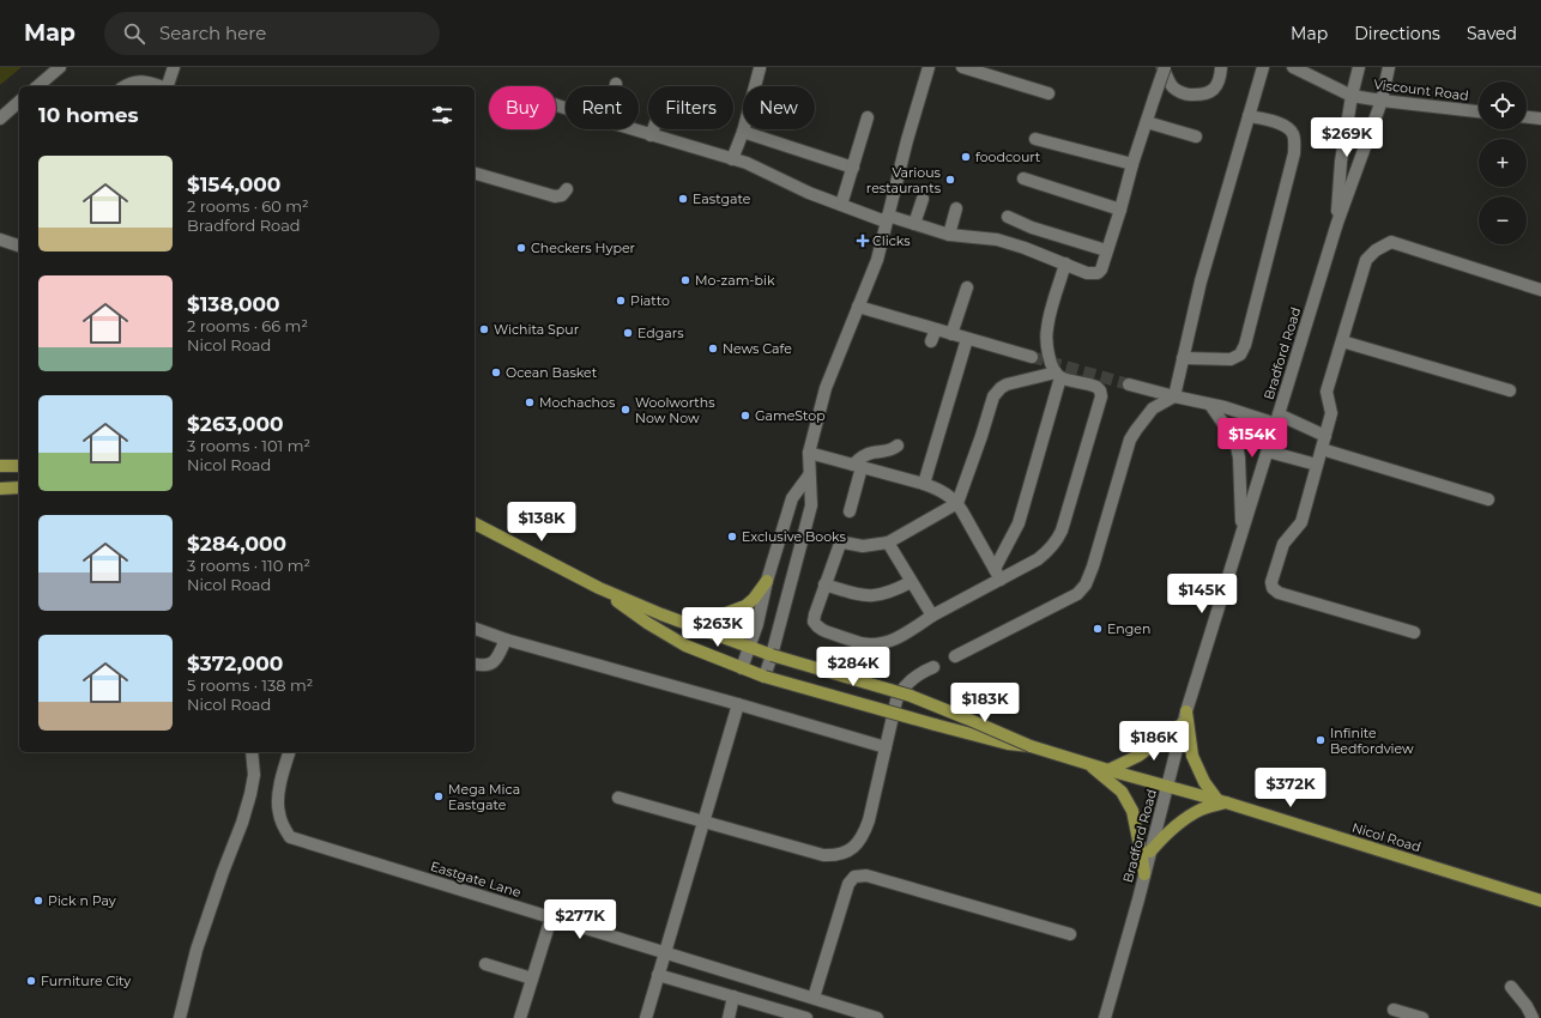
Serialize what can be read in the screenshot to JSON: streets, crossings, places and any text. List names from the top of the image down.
{
  "streets": {
    "main road": ["Nicol Road"],
    "street": ["Viscount Road", "Bradford Road", "Eastgate Lane"]
  },
  "crossings": [
    ["Viscount Road", "Bradford Road"],
    ["Bradford Road", "Nicol Road"]
  ],
  "places": {
    "other": [
      "foodcourt",
      "Various restaurants",
      "Eastgate",
      "Checkers Hyper",
      "Mo-zam-bik",
      "Piatto",
      "Wichita Spur",
      "Edgars",
      "News Cafe",
      "Ocean Basket",
      "Mochachos",
      "Woolworths Now Now",
      "GameStop",
      "Exclusive Books",
      "Engen",
      "Infinite Bedfordview",
      "Mega Mica Eastgate",
      "Pick n Pay",
      "Furniture City"
    ],
    "health": ["Clicks"]
  },
  "page": {
    "header": "Map",
    "search": "Search here",
    "nav": ["Map", "Directions", "Saved"],
    "map_buttons": ["+", "−"],
    "chip": [
      "Buy",
      "Rent",
      "Filters",
      "New"
    ],
    "heading": "10 homes",
    "price": [
      "$269K",
      "$154K",
      "$138K",
      "$145K",
      "$263K",
      "$284K",
      "$183K",
      "$186K",
      "$372K",
      "$277K"
    ],
    "list": [
      {
        "name": "$154,000",
        "note": "2 rooms · 60 m² · Bradford Road"
      },
      {
        "name": "$138,000",
        "note": "2 rooms · 66 m² · Nicol Road"
      },
      {
        "name": "$263,000",
        "note": "3 rooms · 101 m² · Nicol Road"
      },
      {
        "name": "$284,000",
        "note": "3 rooms · 110 m² · Nicol Road"
      },
      {
        "name": "$372,000",
        "note": "5 rooms · 138 m² · Nicol Road"
      }
    ]
  }
}
